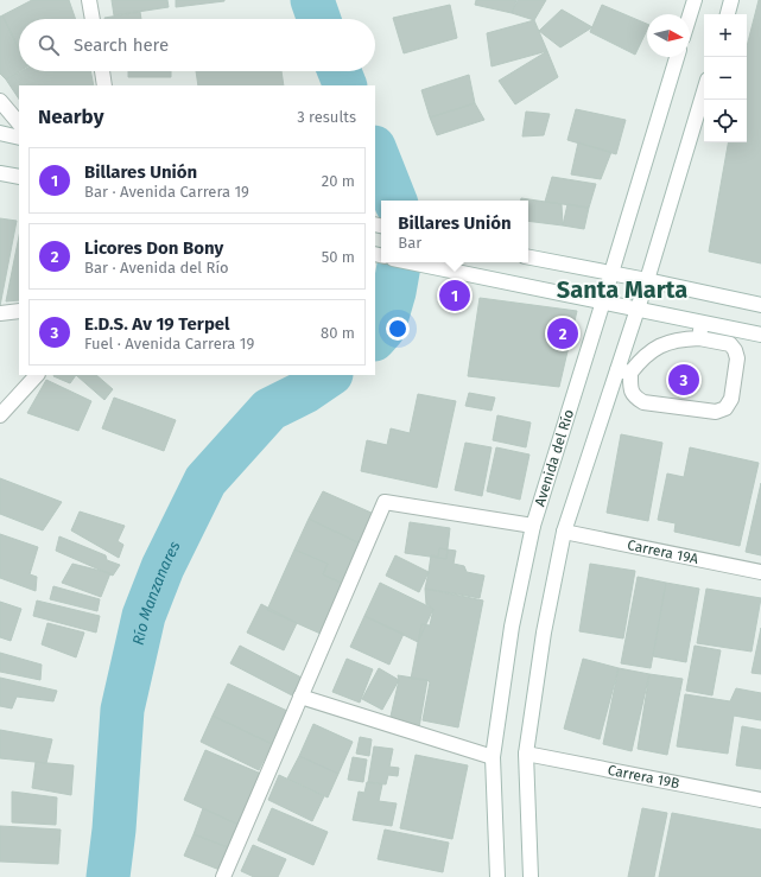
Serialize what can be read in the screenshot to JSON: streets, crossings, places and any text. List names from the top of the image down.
{
  "streets": {
    "main road": ["Avenida del Río", "Carrera 19A", "Carrera 19B"]
  },
  "districts": ["Santa Marta"],
  "water": ["Río Manzanares"],
  "north": "right",
  "page": {
    "map_buttons": ["+", "−"],
    "search": "Search here",
    "heading": ["Nearby", "3 results"],
    "list": [
      {
        "mark": "1",
        "name": "Billares Unión",
        "note": "Bar · Avenida Carrera 19",
        "value": "20 m"
      },
      {
        "mark": "2",
        "name": "Licores Don Bony",
        "note": "Bar · Avenida del Río",
        "value": "50 m"
      },
      {
        "mark": "3",
        "name": "E.D.S. Av 19 Terpel",
        "note": "Fuel · Avenida Carrera 19",
        "value": "80 m"
      }
    ],
    "popup": ["Billares Unión", "Bar"],
    "pins": ["1", "2", "3"]
  }
}
